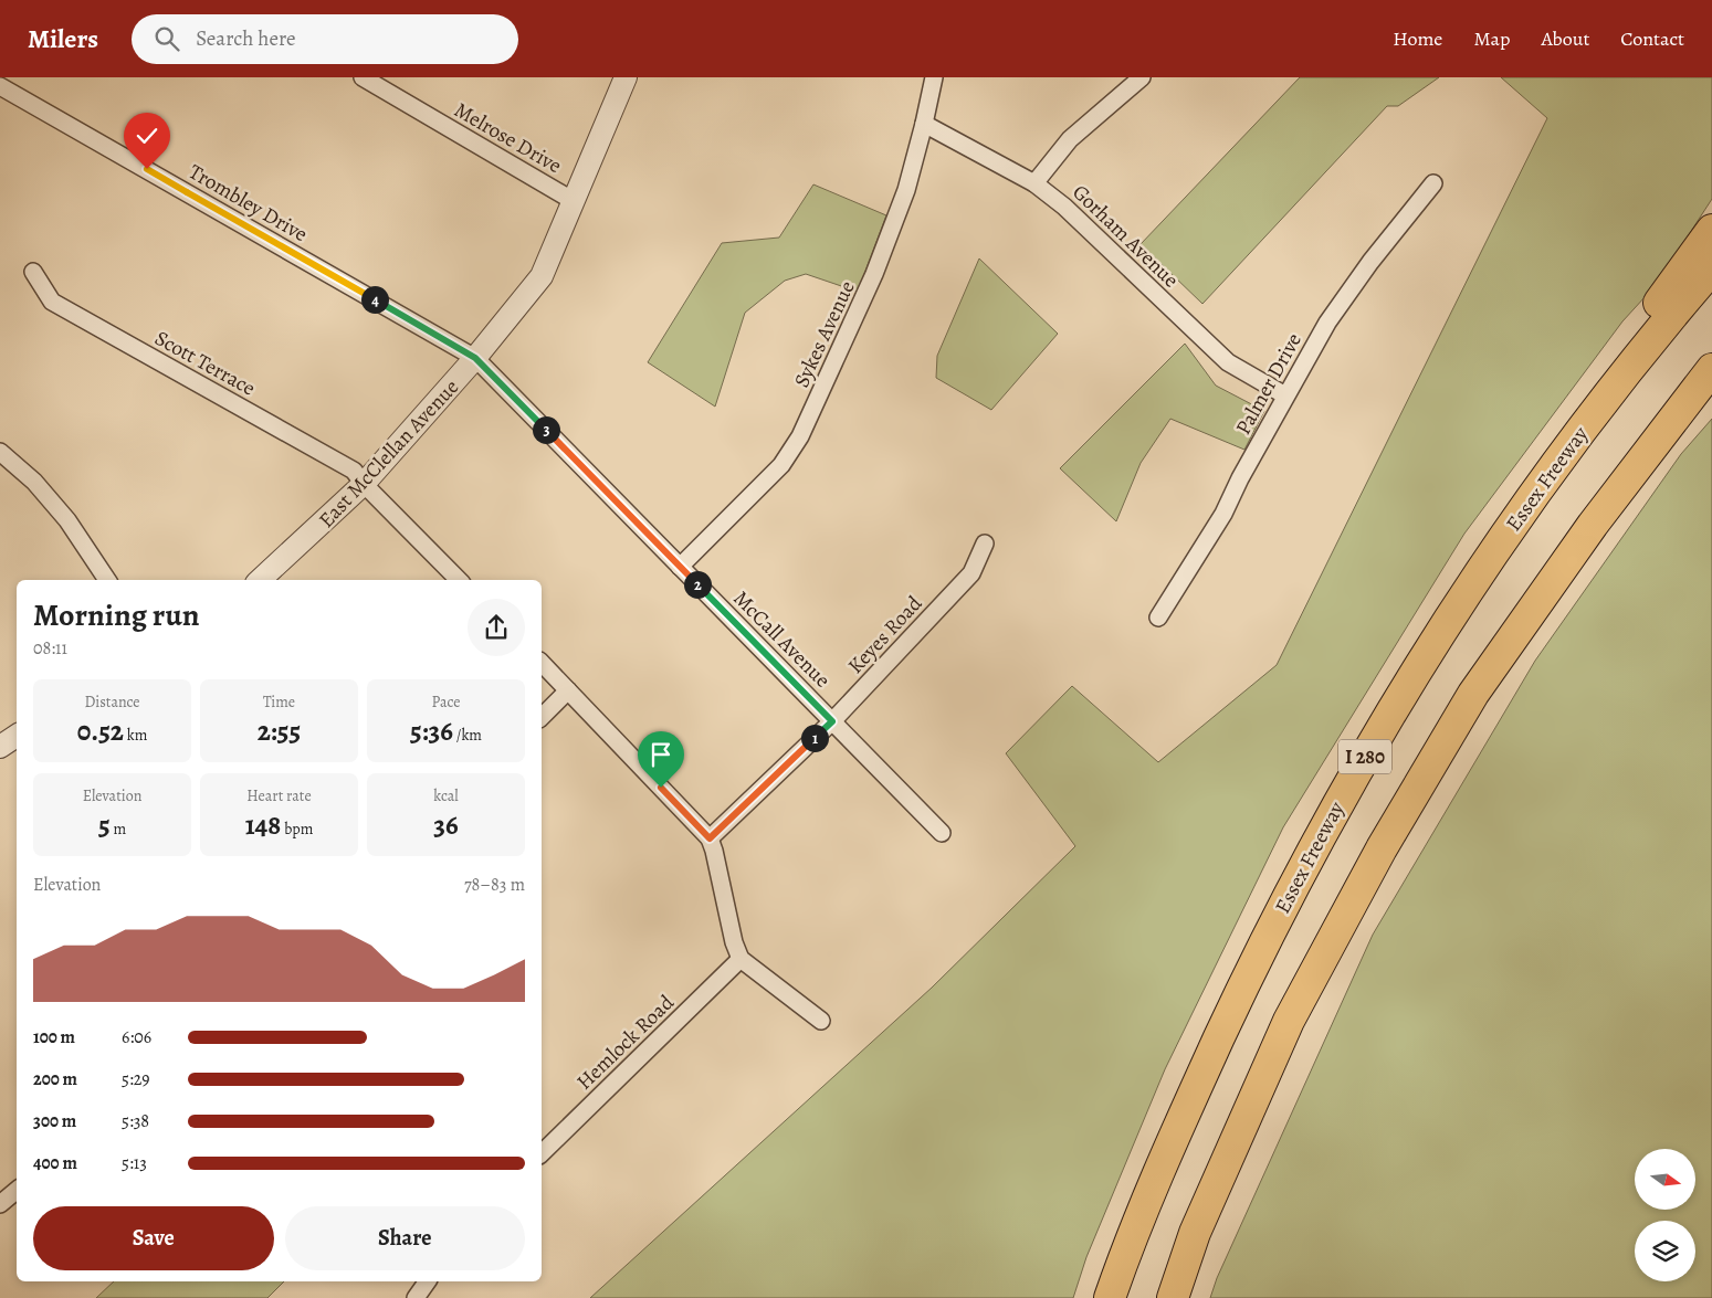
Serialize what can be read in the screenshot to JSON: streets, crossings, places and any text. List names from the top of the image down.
{
  "streets": {
    "highway": ["Essex Freeway", "I 280"],
    "street": [
      "Melrose Drive",
      "Trombley Drive",
      "Gorham Avenue",
      "Sykes Avenue",
      "Scott Terrace",
      "Palmer Drive",
      "East McClellan Avenue",
      "Keyes Road",
      "McCall Avenue",
      "Hemlock Road"
    ]
  },
  "crossings": [
    ["Melrose Drive", "East McClellan Avenue"],
    ["Trombley Drive", "East McClellan Avenue"],
    ["Trombley Drive", "McCall Avenue"],
    ["Gorham Avenue", "Sykes Avenue"],
    ["Gorham Avenue", "Palmer Drive"],
    ["Sykes Avenue", "McCall Avenue"],
    ["Scott Terrace", "East McClellan Avenue"],
    ["East McClellan Avenue", "McCall Avenue"],
    ["Keyes Road", "McCall Avenue"]
  ],
  "north": "right",
  "page": {
    "header": "Milers",
    "search": "Search here",
    "nav": [
      "Home",
      "Map",
      "About",
      "Contact"
    ],
    "pins": [
      "4",
      "3",
      "2",
      "1"
    ],
    "heading": ["Morning run", "08:11"],
    "stats": [
      ["Distance", "0.52 km"],
      ["Time", "2:55"],
      ["Pace", "5:36 /km"],
      ["Elevation", "5 m"],
      ["Heart rate", "148 bpm"],
      ["kcal", "36"]
    ],
    "chart": ["Elevation", "78–83 m"],
    "list": [
      {
        "name": "100 m",
        "note": "6:06"
      },
      {
        "name": "200 m",
        "note": "5:29"
      },
      {
        "name": "300 m",
        "note": "5:38"
      },
      {
        "name": "400 m",
        "note": "5:13"
      }
    ],
    "buttons": ["Save", "Share"]
  }
}
